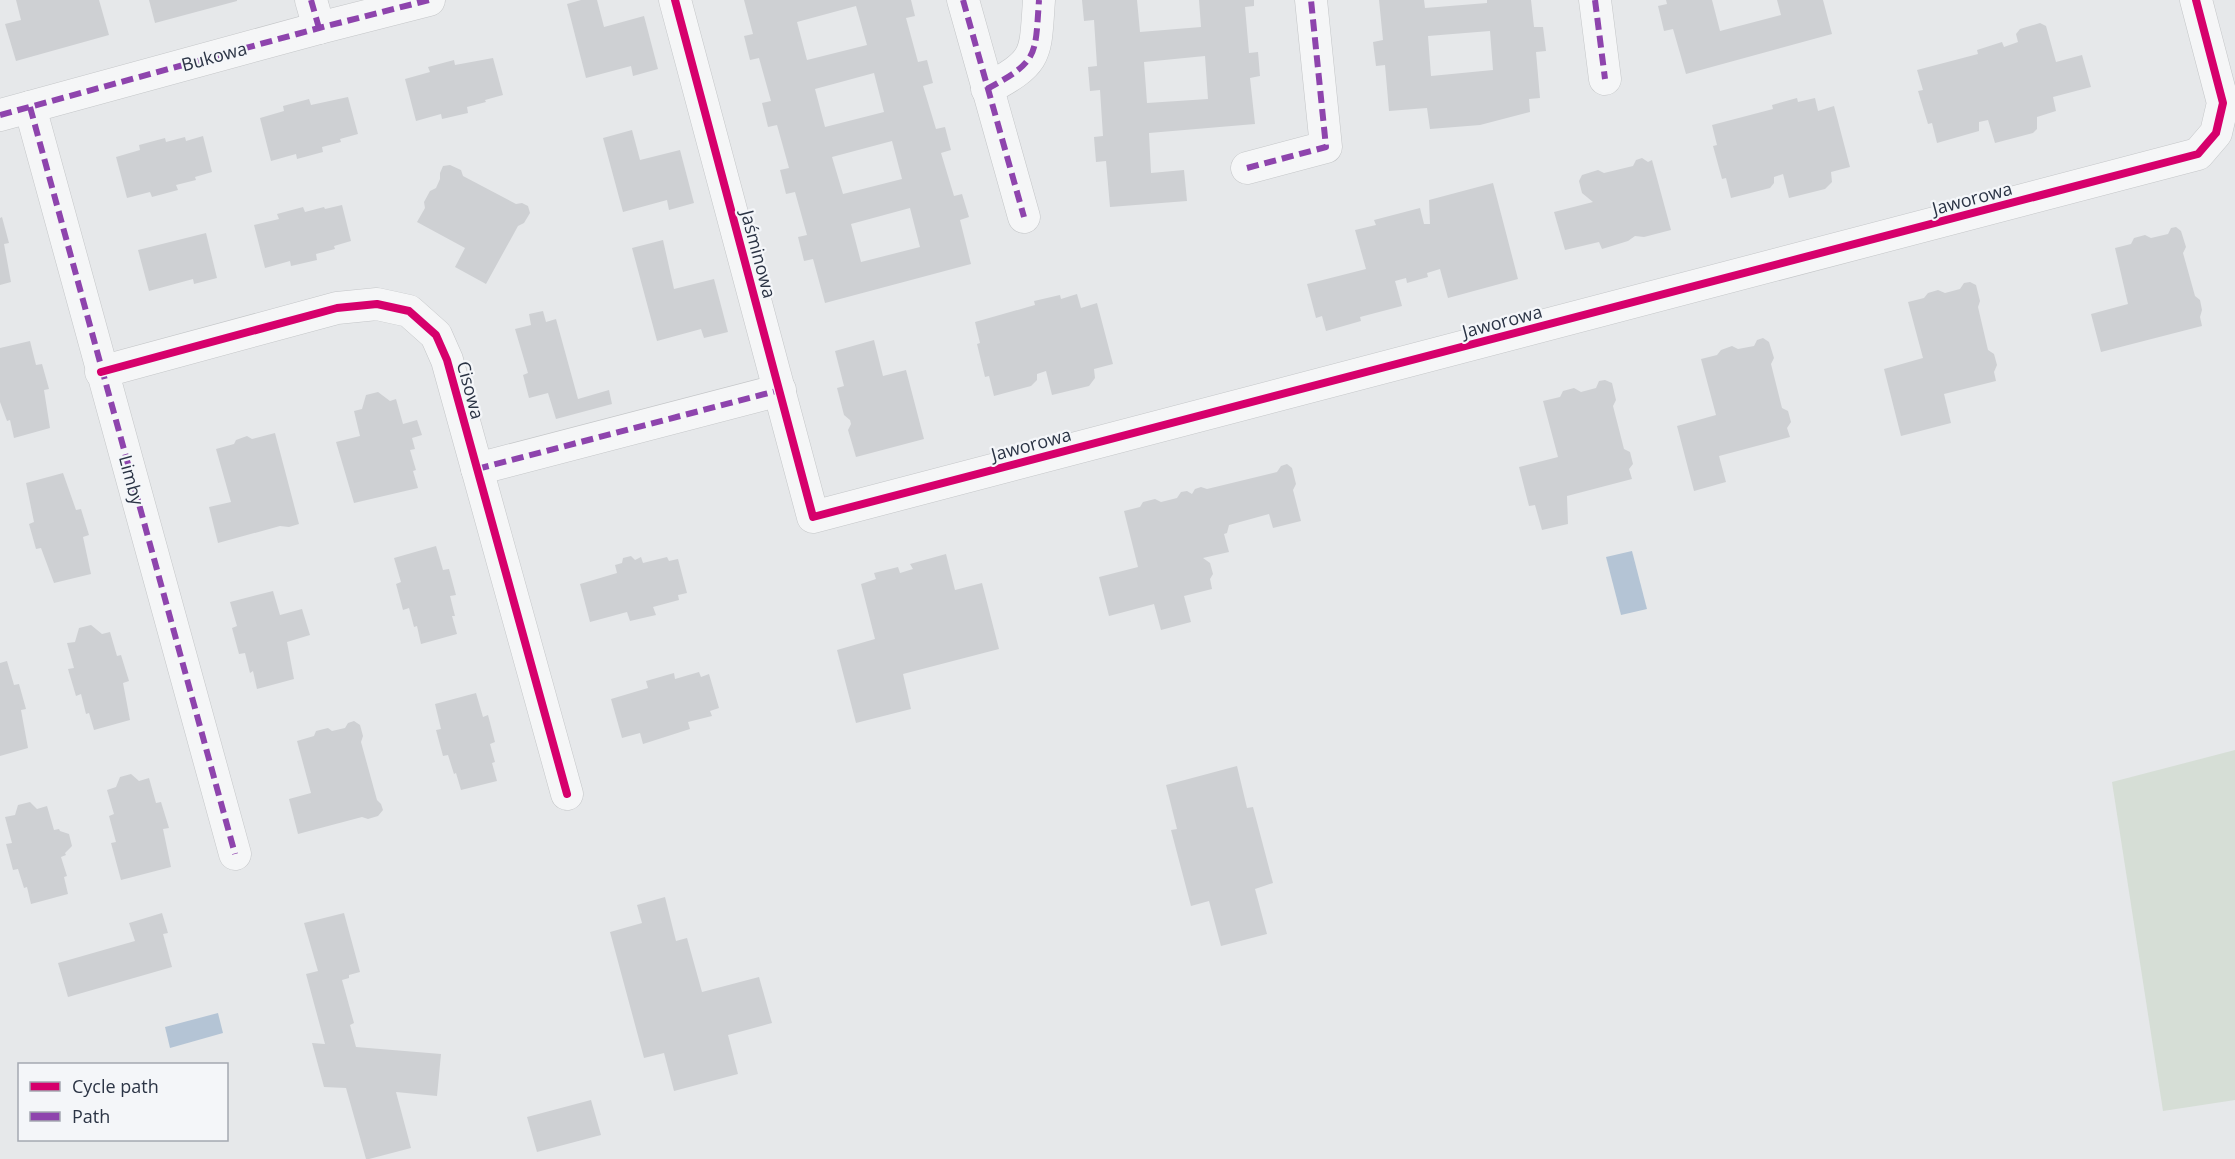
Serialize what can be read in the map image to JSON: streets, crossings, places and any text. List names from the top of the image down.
{
  "streets": {
    "street": [
      "Bukowa",
      "Jaworowa",
      "Jaśminowa",
      "Cisowa",
      "Limby"
    ]
  },
  "crossings": [
    ["Bukowa", "Limby"],
    ["Jaworowa", "Jaśminowa"],
    ["Cisowa", "Limby"]
  ],
  "legend": ["Cycle path", "Path"]
}
